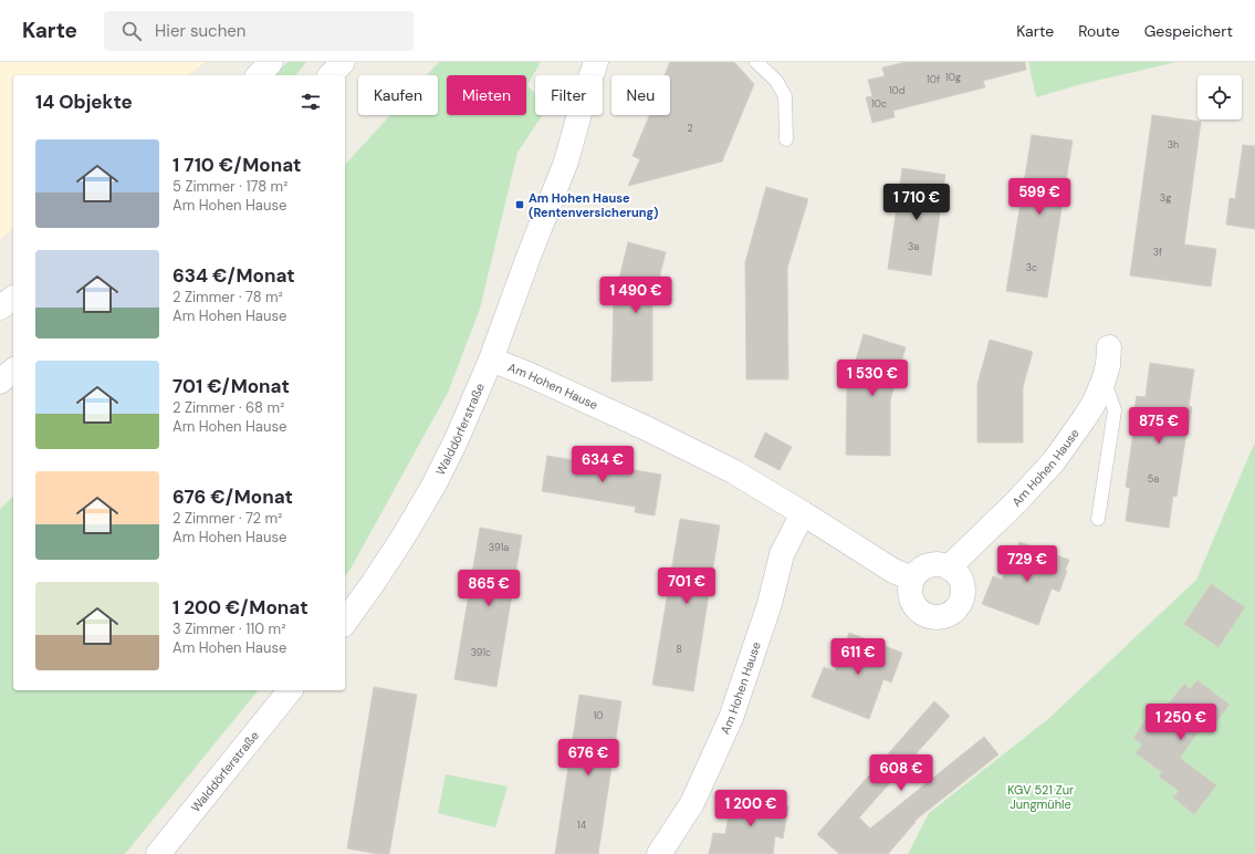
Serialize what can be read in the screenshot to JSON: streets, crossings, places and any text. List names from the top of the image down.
{
  "streets": {
    "street": ["Am Hohen Hause", "Walddörferstraße"]
  },
  "crossings": [
    ["Am Hohen Hause", "Walddörferstraße"]
  ],
  "parks": ["KGV 521 Zur Jungmühle"],
  "places": {
    "transit": ["Am Hohen Hause (Rentenversicherung)"]
  },
  "house_numbers": [
    "10g",
    "10f",
    "10d",
    "10c",
    "2",
    "3h",
    "3g",
    "3a",
    "3f",
    "3c",
    "5a",
    "391a",
    "8",
    "391c",
    "10",
    "14"
  ],
  "page": {
    "header": "Karte",
    "search": "Hier suchen",
    "nav": ["Karte", "Route", "Gespeichert"],
    "chip": [
      "Kaufen",
      "Mieten",
      "Filter",
      "Neu"
    ],
    "heading": "14 Objekte",
    "list": [
      {
        "name": "1 710 €/Monat",
        "note": "5 Zimmer · 178 m² · Am Hohen Hause"
      },
      {
        "name": "634 €/Monat",
        "note": "2 Zimmer · 78 m² · Am Hohen Hause"
      },
      {
        "name": "701 €/Monat",
        "note": "2 Zimmer · 68 m² · Am Hohen Hause"
      },
      {
        "name": "676 €/Monat",
        "note": "2 Zimmer · 72 m² · Am Hohen Hause"
      },
      {
        "name": "1 200 €/Monat",
        "note": "3 Zimmer · 110 m² · Am Hohen Hause"
      }
    ],
    "price": [
      "599 €",
      "1 710 €",
      "1 490 €",
      "1 530 €",
      "875 €",
      "634 €",
      "729 €",
      "701 €",
      "865 €",
      "611 €",
      "1 250 €",
      "676 €",
      "608 €",
      "1 200 €"
    ]
  }
}
